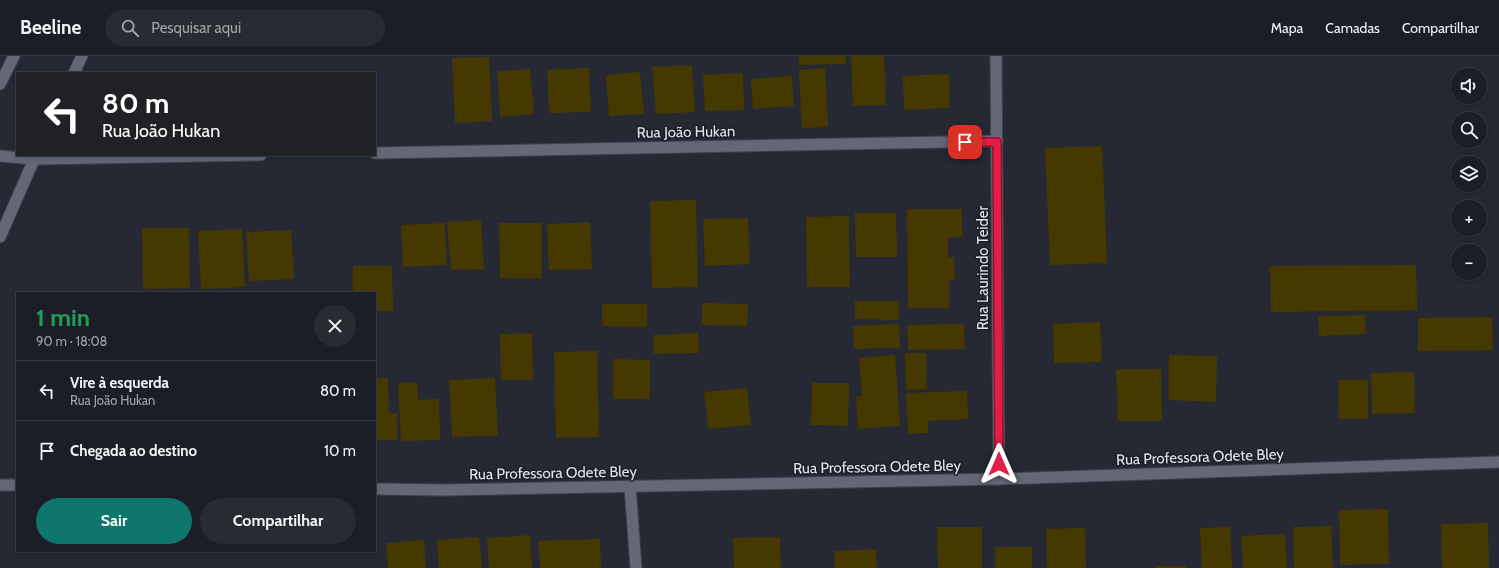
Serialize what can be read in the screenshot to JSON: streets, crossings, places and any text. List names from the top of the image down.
{
  "streets": {
    "street": ["Rua João Hukan", "Rua Laurindo Teider", "Rua Professora Odete Bley"]
  },
  "crossings": [
    ["Rua João Hukan", "Rua Laurindo Teider"],
    ["Rua Laurindo Teider", "Rua Professora Odete Bley"]
  ],
  "page": {
    "header": "Beeline",
    "search": "Pesquisar aqui",
    "nav": ["Mapa", "Camadas", "Compartilhar"],
    "map_buttons": ["+", "−"],
    "turn": ["80 m", "Rua João Hukan"],
    "heading": ["1 min", "90 m · 18:08"],
    "list": [
      {
        "name": "Vire à esquerda",
        "note": "Rua João Hukan",
        "value": "80 m"
      },
      {
        "name": "Chegada ao destino",
        "value": "10 m"
      }
    ],
    "buttons": ["Sair", "Compartilhar"]
  }
}
